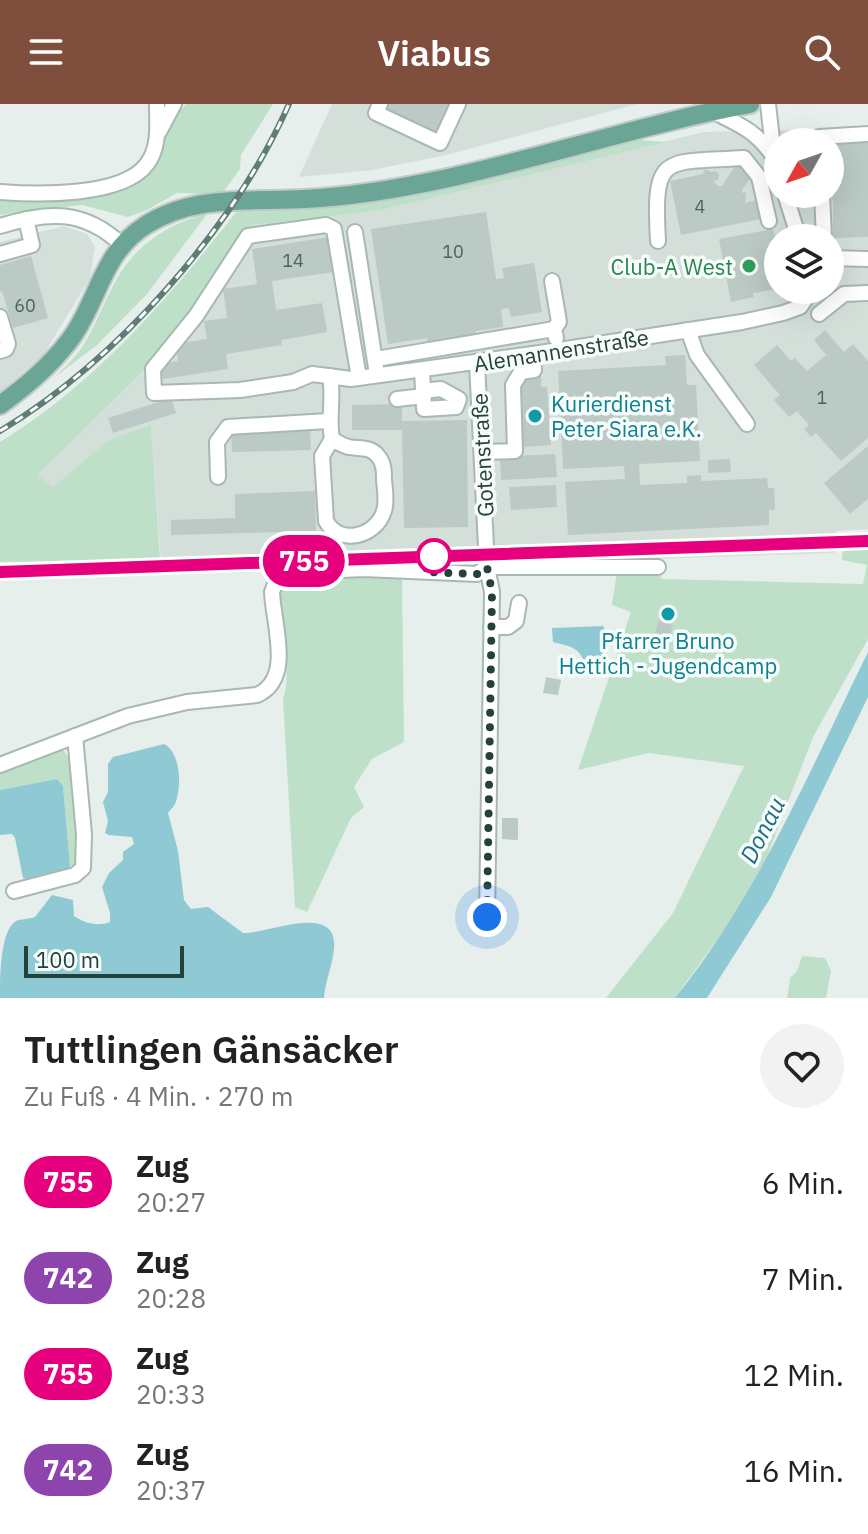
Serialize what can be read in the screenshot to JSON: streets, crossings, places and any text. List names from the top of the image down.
{
  "streets": {
    "street": ["Alemannenstraße", "Gotenstraße"]
  },
  "crossings": [
    ["Alemannenstraße", "Gotenstraße"]
  ],
  "water": ["Donau"],
  "places": ["Club-A West", "Kurierdienst Peter Siara e.K.", "Pfarrer Bruno Hettich - Jugendcamp"],
  "house_numbers": [
    "4",
    "10",
    "14",
    "60",
    "1"
  ],
  "scale_bar": "100 m",
  "north": "bottom left",
  "page": {
    "header": "Viabus",
    "on_map": "755",
    "scale": "100 m",
    "heading": ["Tuttlingen Gänsäcker", "Zu Fuß · 4 Min. · 270 m"],
    "list": [
      {
        "mark": "755",
        "name": "Zug",
        "note": "20:27",
        "value": "6 Min."
      },
      {
        "mark": "742",
        "name": "Zug",
        "note": "20:28",
        "value": "7 Min."
      },
      {
        "mark": "755",
        "name": "Zug",
        "note": "20:33",
        "value": "12 Min."
      },
      {
        "mark": "742",
        "name": "Zug",
        "note": "20:37",
        "value": "16 Min."
      }
    ]
  }
}
